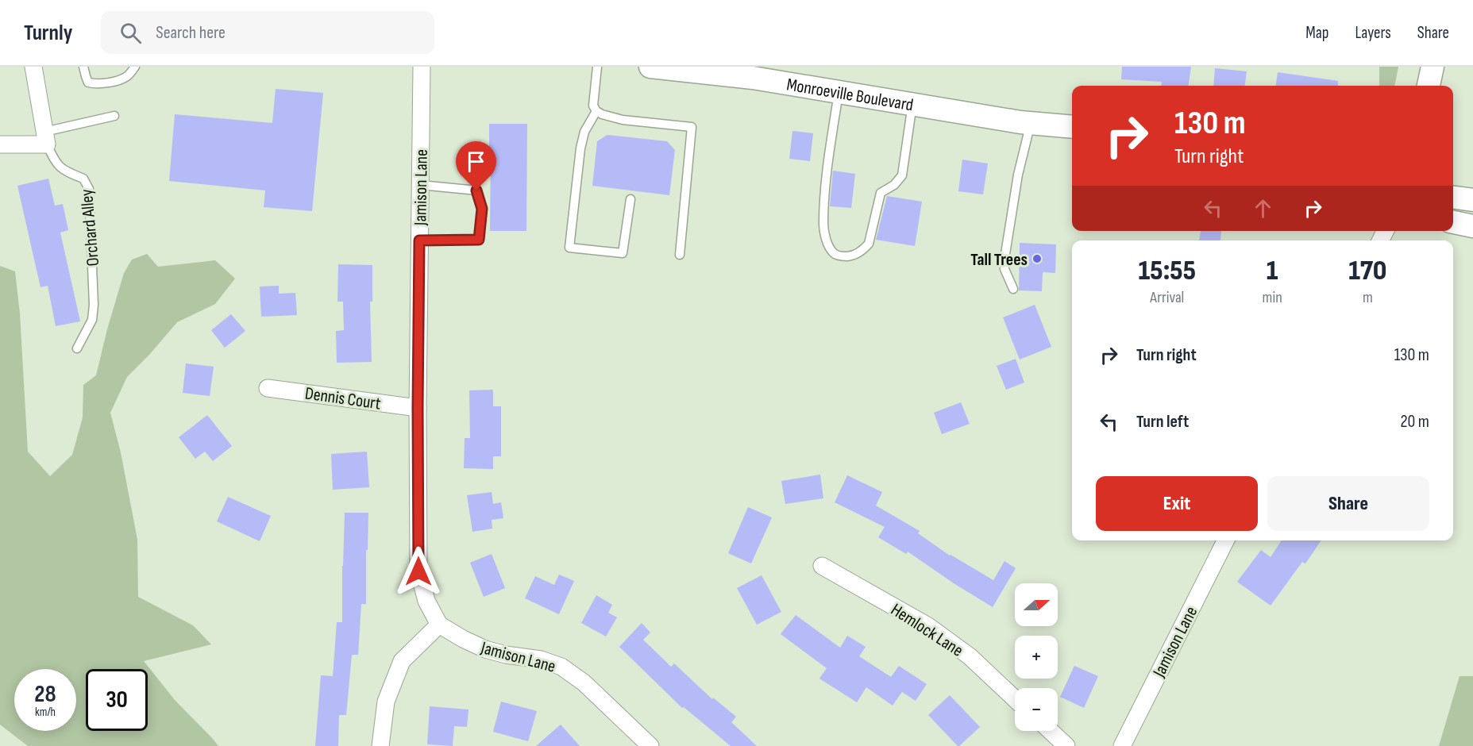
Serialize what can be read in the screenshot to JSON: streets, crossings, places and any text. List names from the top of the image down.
{
  "streets": {
    "main road": ["Monroeville Boulevard"],
    "street": [
      "Jamison Lane",
      "Orchard Alley",
      "Dennis Court",
      "Hemlock Lane"
    ]
  },
  "crossings": [
    ["Jamison Lane", "Dennis Court"]
  ],
  "places": ["Tall Trees"],
  "north": "right",
  "page": {
    "header": "Turnly",
    "search": "Search here",
    "nav": ["Map", "Layers", "Share"],
    "turn": ["130 m", "Turn right"],
    "eta": [
      "15:55",
      "Arrival",
      "1",
      "min",
      "170",
      "m"
    ],
    "list": [
      {
        "name": "Turn right",
        "value": "130 m"
      },
      {
        "name": "Turn left",
        "value": "20 m"
      }
    ],
    "buttons": ["Exit", "Share"],
    "map_buttons": ["+", "−"],
    "speed": "28 km/h",
    "limit": "30"
  }
}
